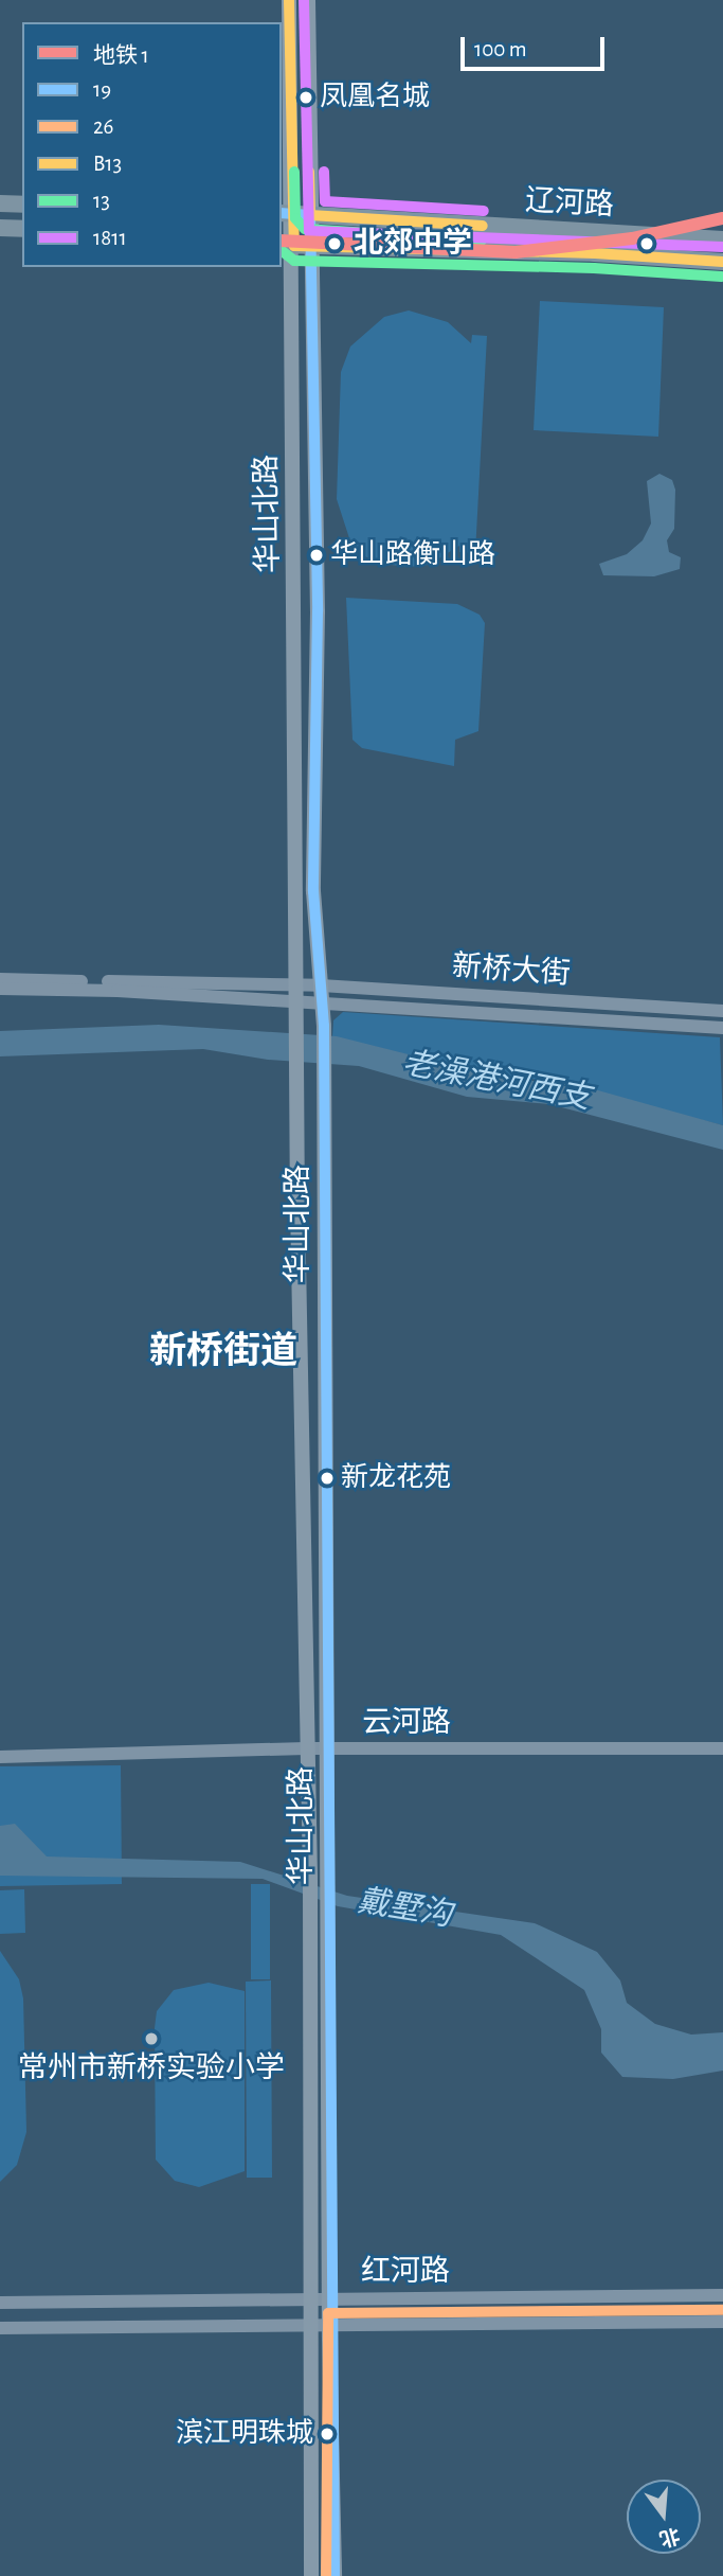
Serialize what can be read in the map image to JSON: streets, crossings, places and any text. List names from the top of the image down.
{
  "streets": {
    "main road": ["辽河路", "华山北路"],
    "street": ["新桥大街", "云河路", "红河路"]
  },
  "crossings": [
    ["辽河路", "华山北路"],
    ["华山北路", "新桥大街"],
    ["华山北路", "云河路"],
    ["华山北路", "红河路"]
  ],
  "districts": ["新桥街道"],
  "water": ["老澡港河西支", "戴墅沟"],
  "places": [
    "凤凰名城",
    "北郊中学",
    "华山路衡山路",
    "新龙花苑",
    "常州市新桥实验小学",
    "滨江明珠城"
  ],
  "lines": [
    "transit line B13",
    "transit line 1811",
    "transit line 13",
    "transit line 19",
    "metro line 1",
    "transit line 26"
  ],
  "legend": [
    "地铁 1",
    "19",
    "26",
    "B13",
    "13",
    "1811"
  ],
  "scale_bar": "100 m",
  "north": "bottom"
}
